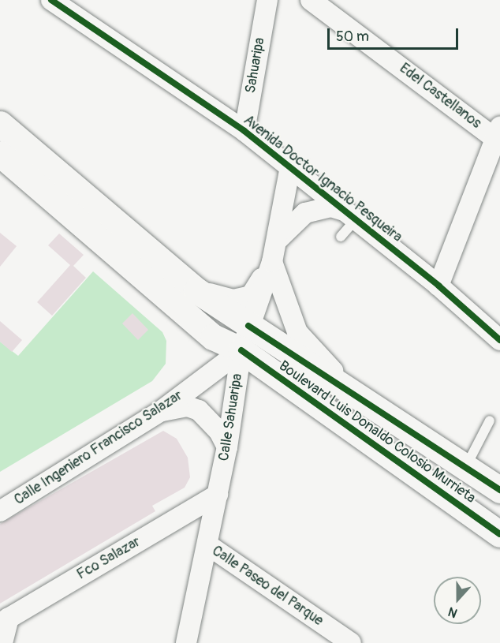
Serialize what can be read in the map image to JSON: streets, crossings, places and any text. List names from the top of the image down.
{
  "streets": {
    "main road": ["Boulevard Luis Donaldo Colosio Murrieta"],
    "street": [
      "Sahuaripa",
      "Edel Castellanos",
      "Avenida Doctor Ignacio Pesqueira",
      "Calle Sahuaripa",
      "Calle Ingeniero Francisco Salazar",
      "Fco Salazar",
      "Calle Paseo del Parque"
    ]
  },
  "crossings": [
    ["Sahuaripa", "Avenida Doctor Ignacio Pesqueira"],
    ["Avenida Doctor Ignacio Pesqueira", "Calle Sahuaripa"],
    ["Calle Sahuaripa", "Boulevard Luis Donaldo Colosio Murrieta"],
    ["Calle Sahuaripa", "Calle Ingeniero Francisco Salazar"],
    ["Calle Sahuaripa", "Fco Salazar"],
    ["Calle Sahuaripa", "Calle Paseo del Parque"],
    ["Boulevard Luis Donaldo Colosio Murrieta", "Calle Ingeniero Francisco Salazar"]
  ],
  "scale_bar": "50 m",
  "north": "bottom"
}
